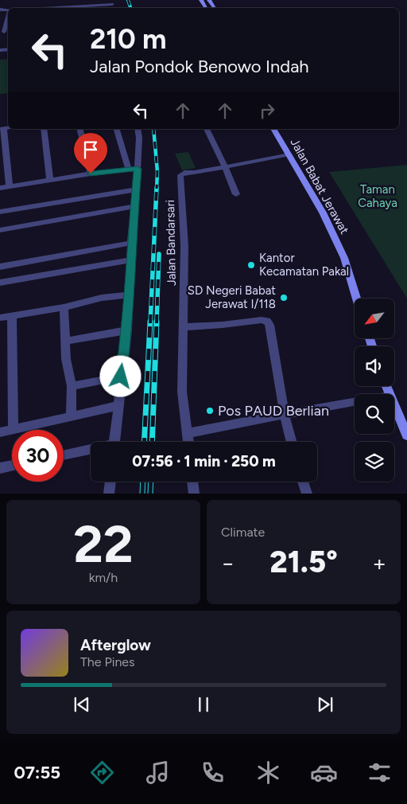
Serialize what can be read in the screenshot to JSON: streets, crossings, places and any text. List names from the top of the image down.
{
  "streets": {
    "main road": ["Jalan Babat Jerawat"],
    "street": ["Jalan Bandarsari"]
  },
  "crossings": [
    ["Jalan Babat Jerawat", "Jalan Bandarsari"]
  ],
  "parks": ["Taman Cahaya"],
  "places": ["Kantor Kecamatan Pakal", "SD Negeri Babat Jerawat I/118", "Pos PAUD Berlian"],
  "north": "bottom left",
  "page": {
    "turn": ["210 m", "Jalan Pondok Benowo Indah"],
    "limit": "30",
    "trip": "07:56 · 1 min · 250 m",
    "tile": [
      ["22", "km/h"],
      "Climate"
    ],
    "heat": ["−", "21.5°", "+"],
    "song": ["Afterglow", "The Pines"],
    "tabs": "07:55"
  }
}
